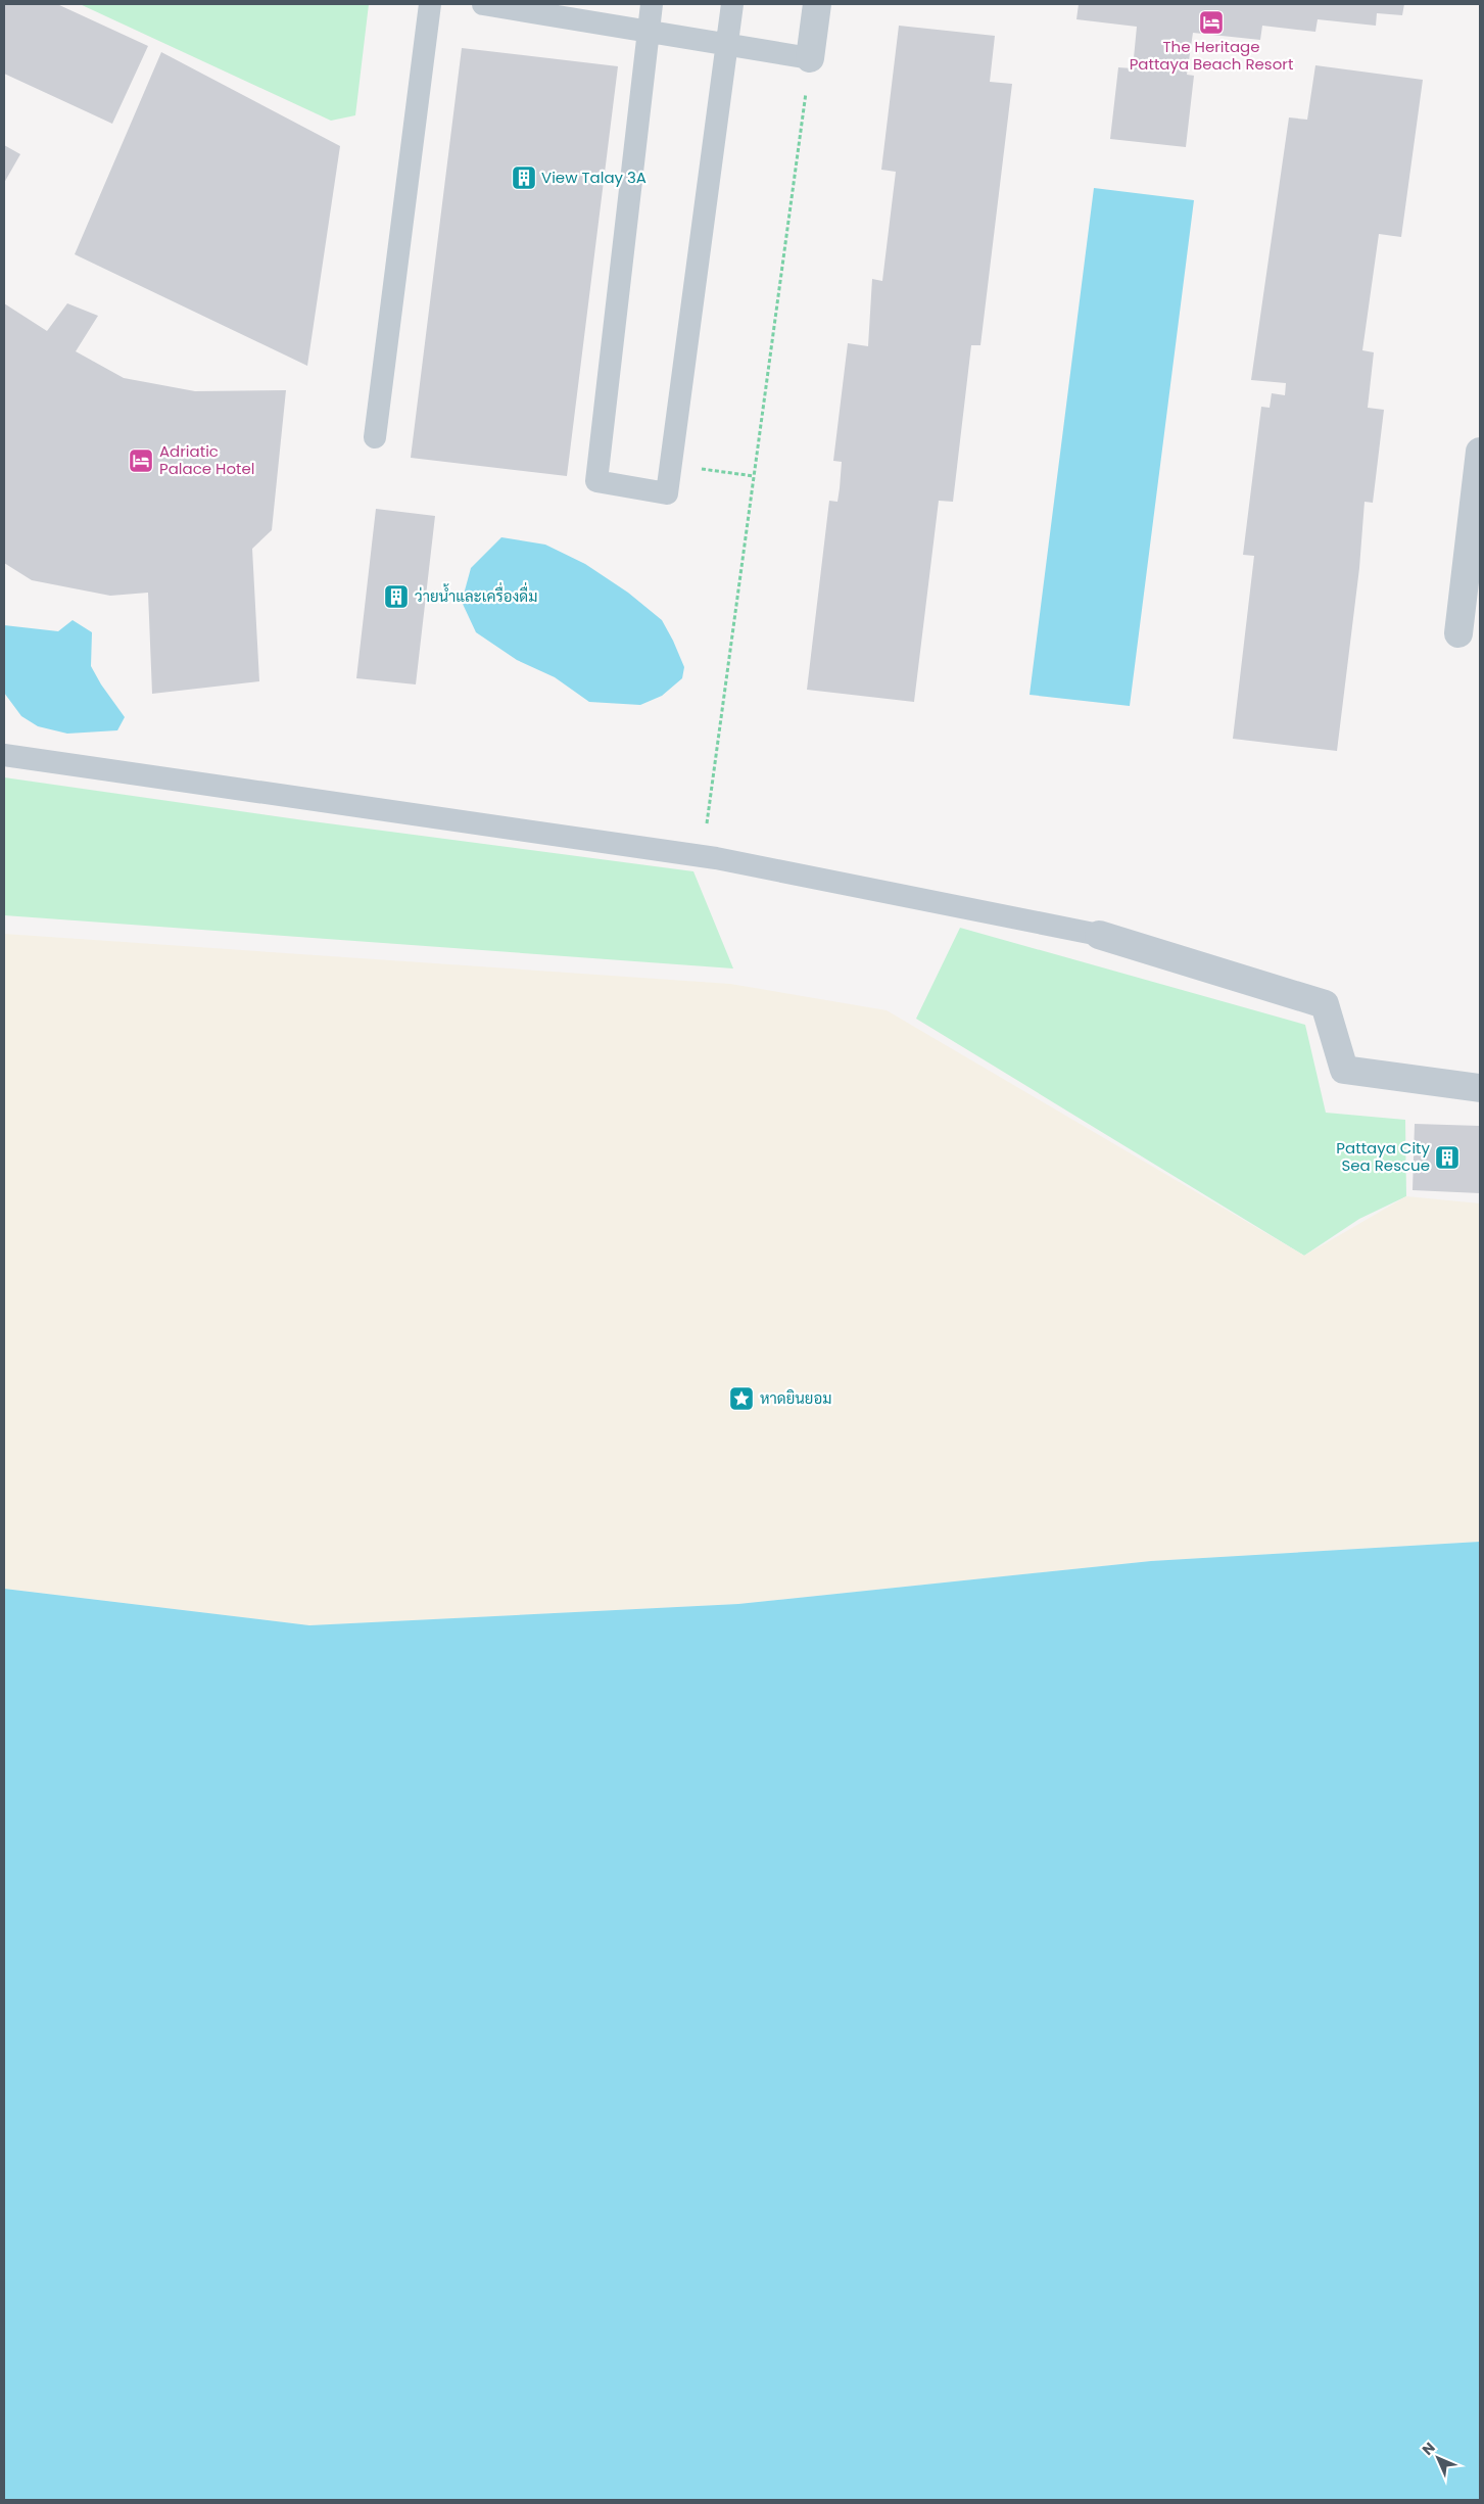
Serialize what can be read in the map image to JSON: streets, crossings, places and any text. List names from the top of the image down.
{
  "places": {
    "hotel": ["The Heritage Pattaya Beach Resort", "Adriatic Palace Hotel"],
    "building": ["View Talay 3A", "ว่ายน้ำและเครื่องดื่ม", "Pattaya City Sea Rescue"],
    "place": ["หาดยินยอม"]
  },
  "north": "top left"
}
